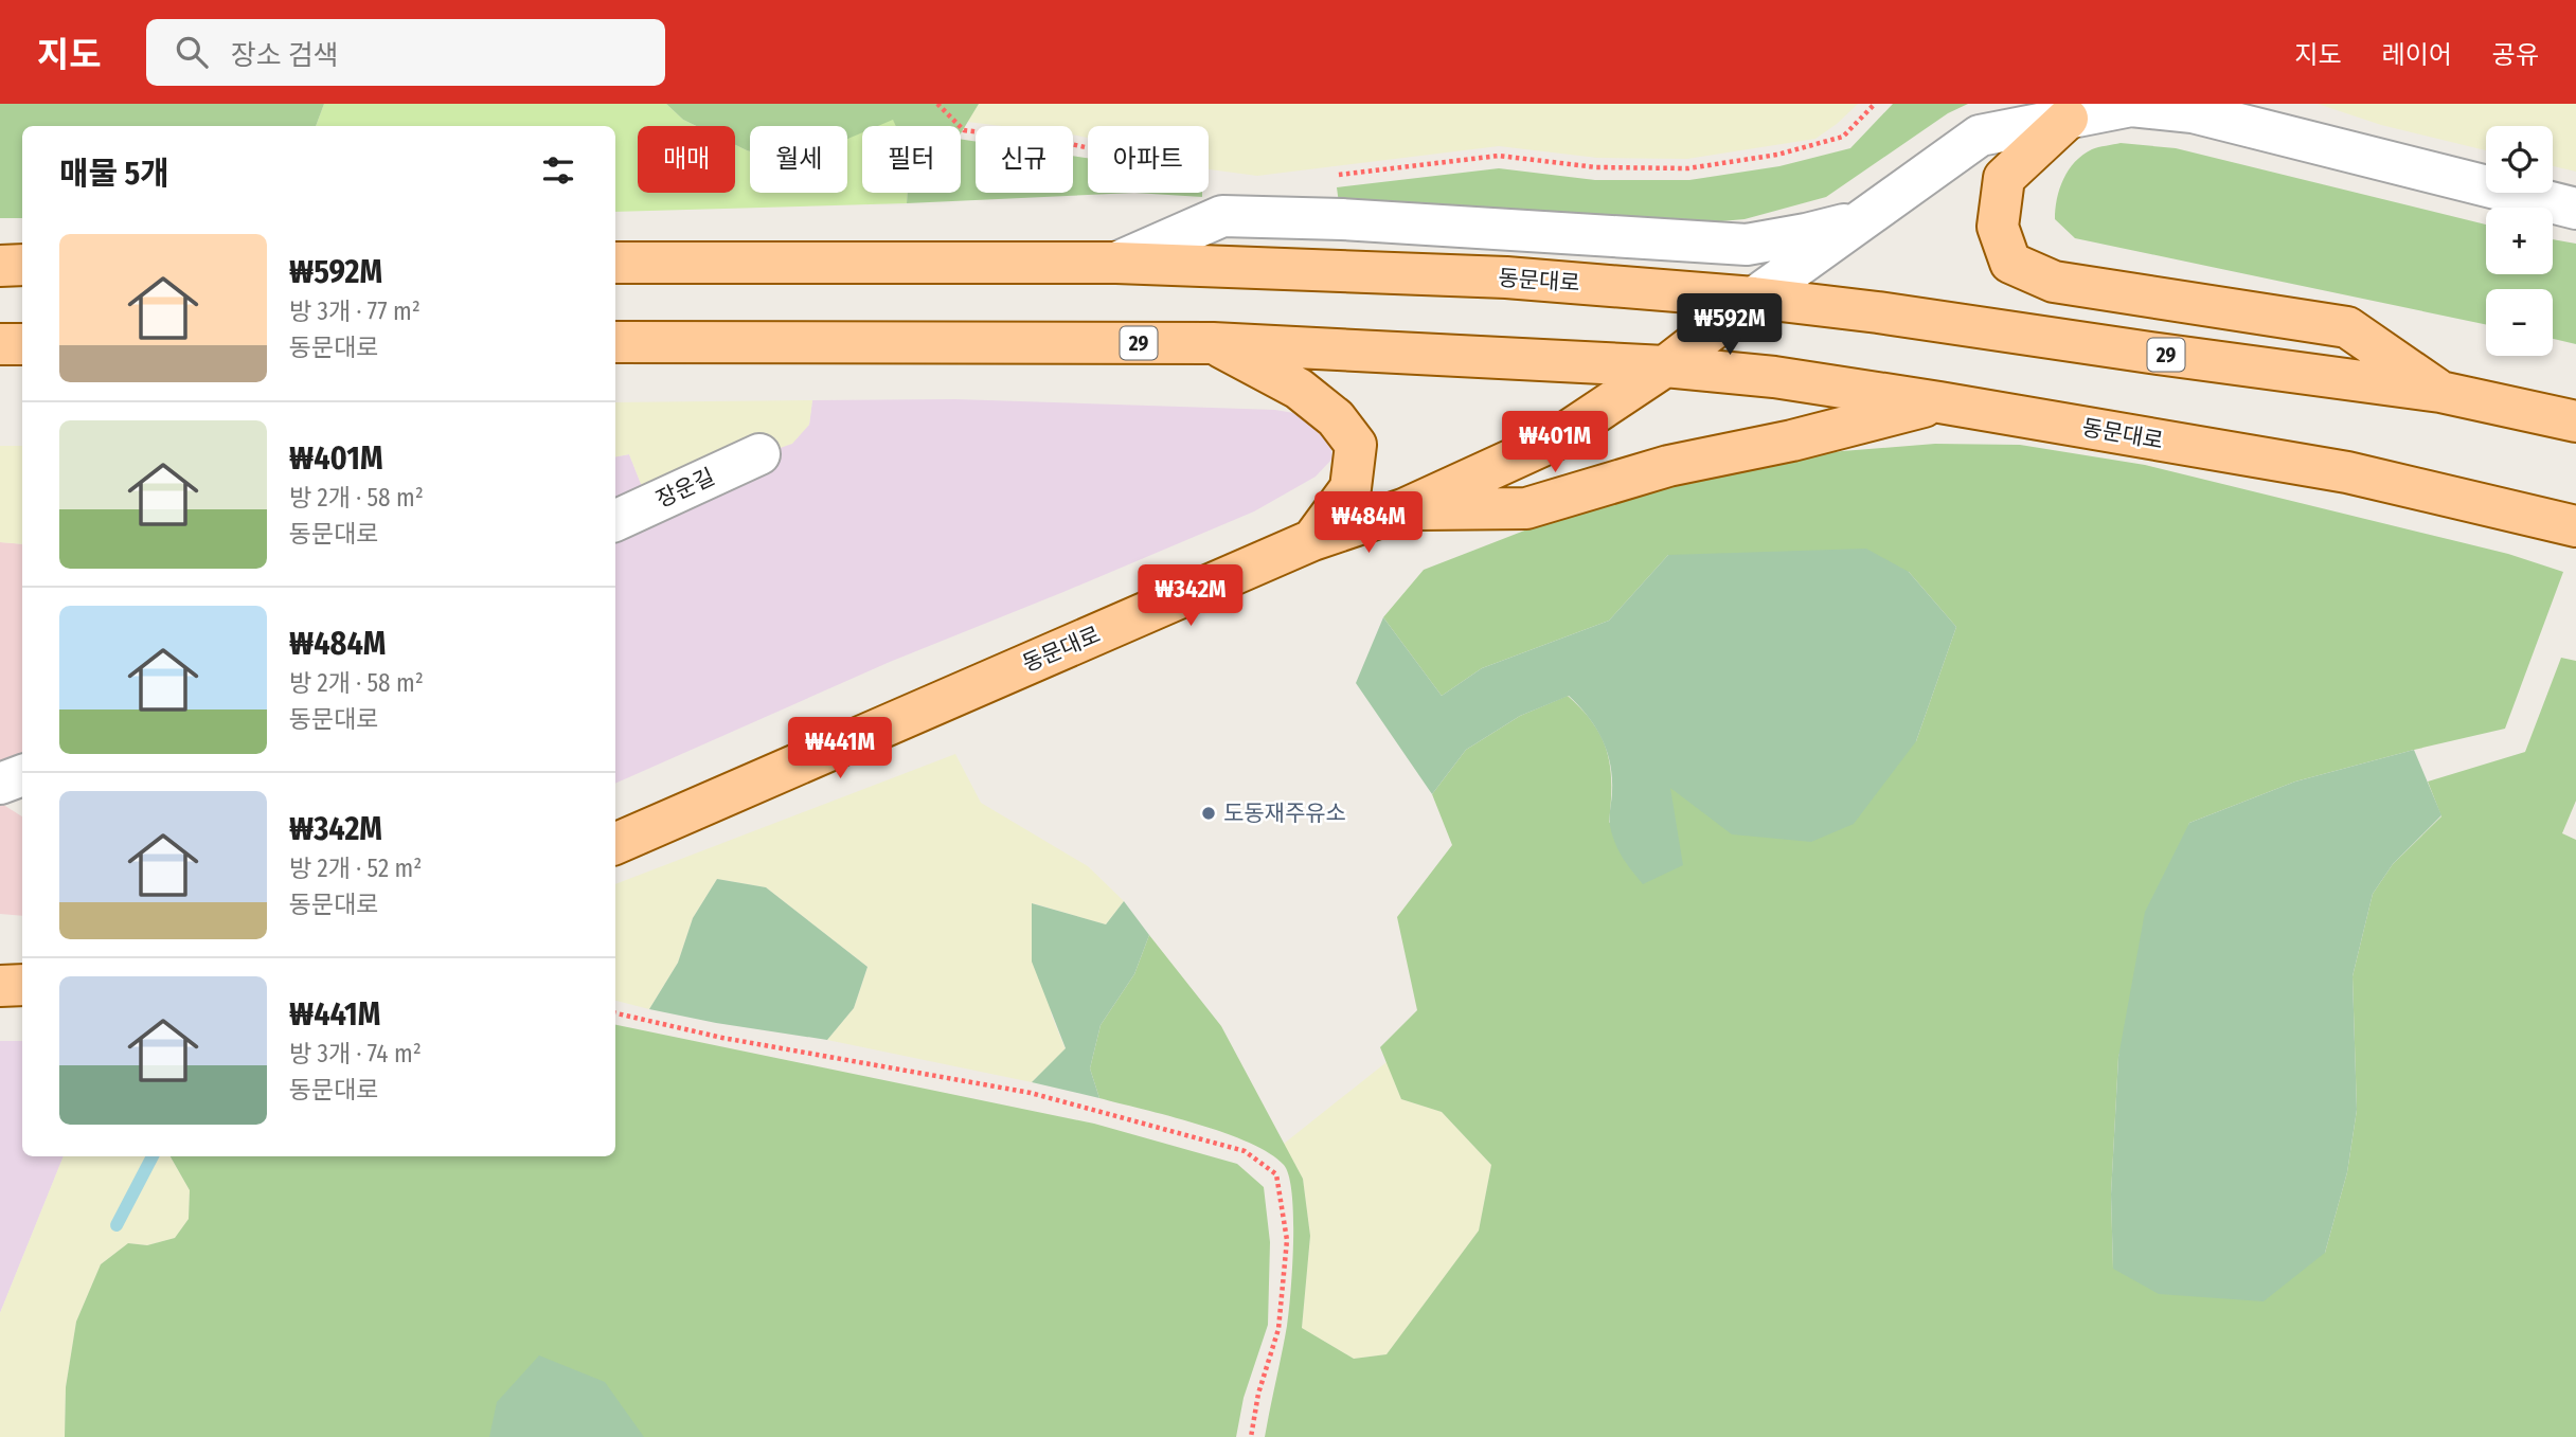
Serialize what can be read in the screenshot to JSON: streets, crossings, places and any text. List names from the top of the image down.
{
  "streets": {
    "main road": ["동문대로", "29"],
    "street": ["장운길"]
  },
  "places": ["도동재주유소"],
  "page": {
    "header": "지도",
    "search": "장소 검색",
    "nav": ["지도", "레이어", "공유"],
    "map_buttons": ["+", "−"],
    "chip": [
      "매매",
      "월세",
      "필터",
      "신규",
      "아파트"
    ],
    "heading": "매물 5개",
    "list": [
      {
        "name": "₩592M",
        "note": "방 3개 · 77 m² · 동문대로"
      },
      {
        "name": "₩401M",
        "note": "방 2개 · 58 m² · 동문대로"
      },
      {
        "name": "₩484M",
        "note": "방 2개 · 58 m² · 동문대로"
      },
      {
        "name": "₩342M",
        "note": "방 2개 · 52 m² · 동문대로"
      },
      {
        "name": "₩441M",
        "note": "방 3개 · 74 m² · 동문대로"
      }
    ],
    "price": [
      "₩592M",
      "₩401M",
      "₩484M",
      "₩342M",
      "₩441M"
    ]
  }
}
